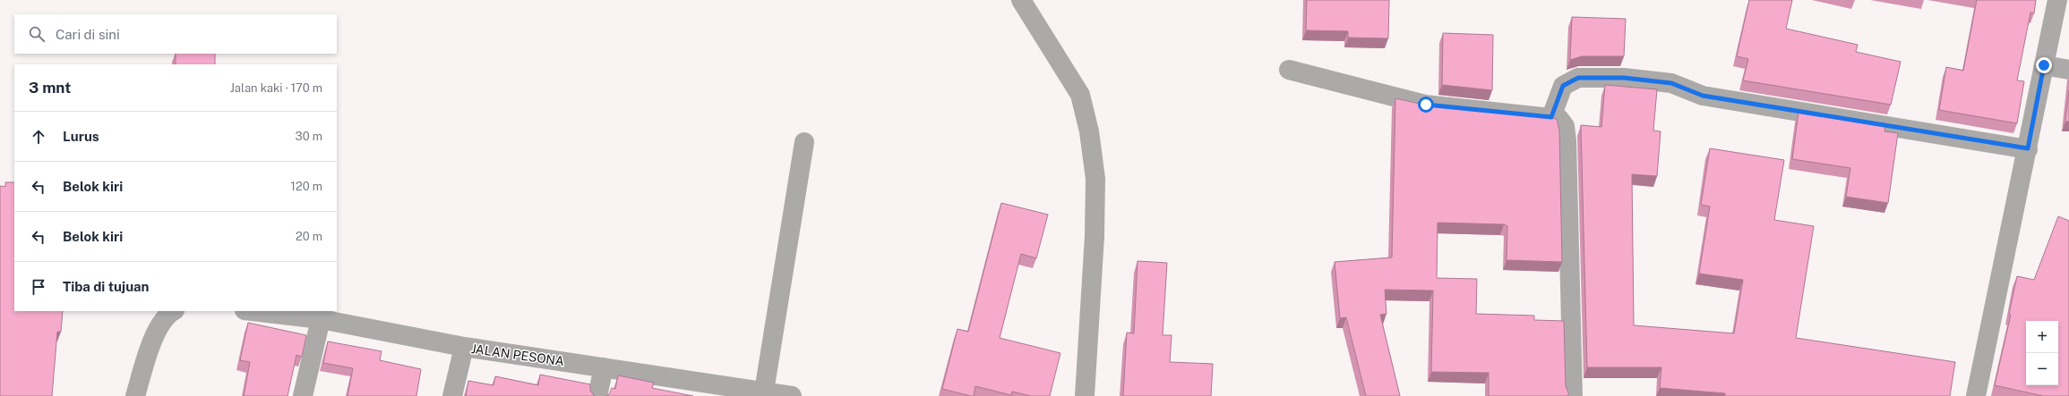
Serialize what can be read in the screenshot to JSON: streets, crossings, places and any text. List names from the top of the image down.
{
  "streets": {
    "street": ["JALAN PESONA"]
  },
  "page": {
    "search": "Cari di sini",
    "heading": ["3 mnt", "Jalan kaki · 170 m"],
    "list": [
      ["Lurus", "30 m"],
      ["Belok kiri", "120 m"],
      ["Belok kiri", "20 m"],
      "Tiba di tujuan"
    ],
    "map_buttons": ["+", "−"]
  }
}
